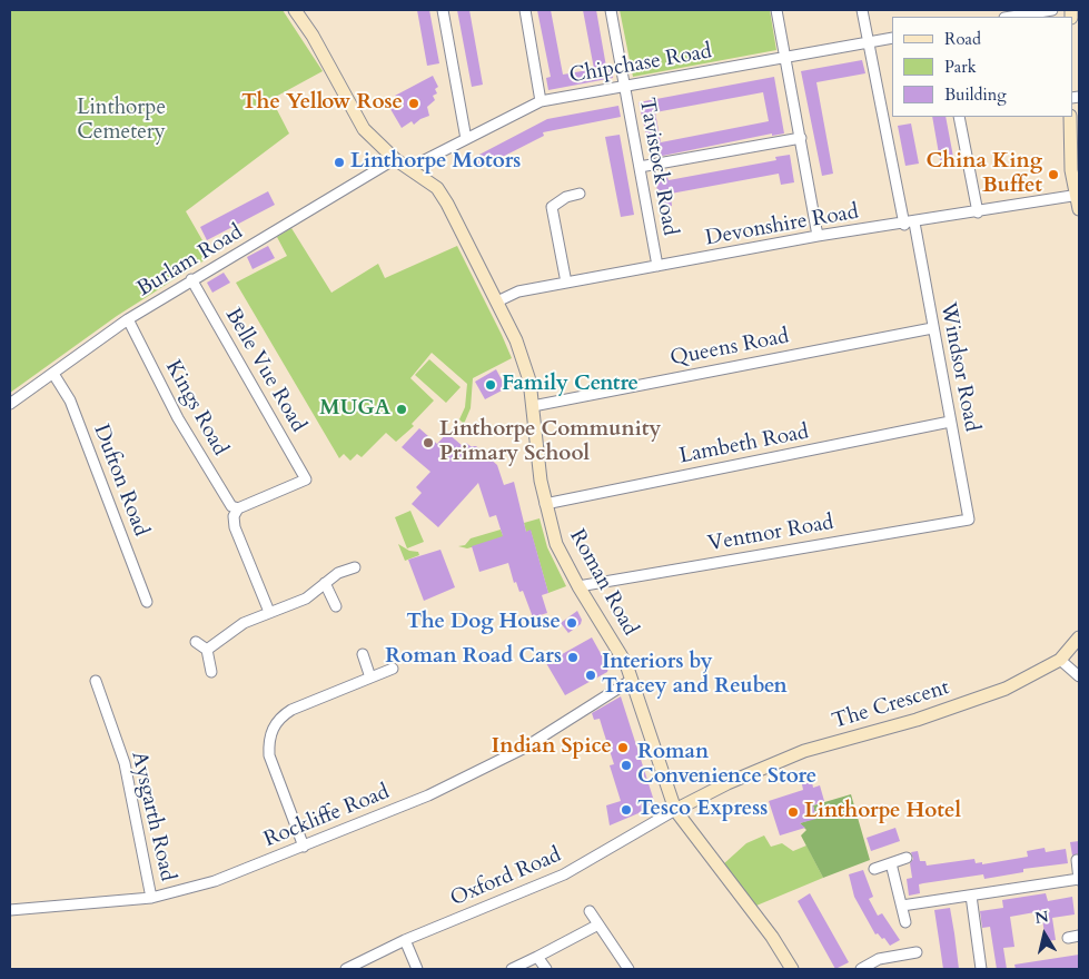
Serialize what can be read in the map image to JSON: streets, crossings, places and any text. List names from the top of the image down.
{
  "streets": {
    "street": [
      "Chipchase Road",
      "Tavistock Road",
      "Devonshire Road",
      "Burlam Road",
      "Queens Road",
      "Windsor Road",
      "Belle Vue Road",
      "Kings Road",
      "Lambeth Road",
      "Dufton Road",
      "Ventnor Road",
      "Roman Road",
      "The Crescent",
      "Aysgarth Road",
      "Rockliffe Road",
      "Oxford Road"
    ]
  },
  "crossings": [
    ["Chipchase Road", "Tavistock Road"],
    ["Chipchase Road", "Windsor Road"],
    ["Chipchase Road", "Roman Road"],
    ["Tavistock Road", "Devonshire Road"],
    ["Devonshire Road", "Windsor Road"],
    ["Devonshire Road", "Roman Road"],
    ["Burlam Road", "Belle Vue Road"],
    ["Burlam Road", "Kings Road"],
    ["Burlam Road", "Dufton Road"],
    ["Burlam Road", "Roman Road"],
    ["Queens Road", "Windsor Road"],
    ["Queens Road", "Roman Road"],
    ["Windsor Road", "Lambeth Road"],
    ["Windsor Road", "Ventnor Road"],
    ["Belle Vue Road", "Kings Road"],
    ["Lambeth Road", "Roman Road"],
    ["Ventnor Road", "Roman Road"],
    ["Roman Road", "The Crescent"],
    ["Roman Road", "Rockliffe Road"],
    ["Roman Road", "Oxford Road"],
    ["The Crescent", "Oxford Road"],
    ["Aysgarth Road", "Rockliffe Road"]
  ],
  "parks": ["Linthorpe Cemetery"],
  "places": [
    "The Yellow Rose",
    "Linthorpe Motors",
    "China King Buffet",
    "Family Centre",
    "MUGA",
    "Linthorpe Community Primary School",
    "The Dog House",
    "Roman Road Cars",
    "Interiors by Tracey and Reuben",
    "Indian Spice",
    "Roman Convenience Store",
    "Tesco Express",
    "Linthorpe Hotel"
  ],
  "legend": ["Road", "Park", "Building"],
  "north": "top"
}
